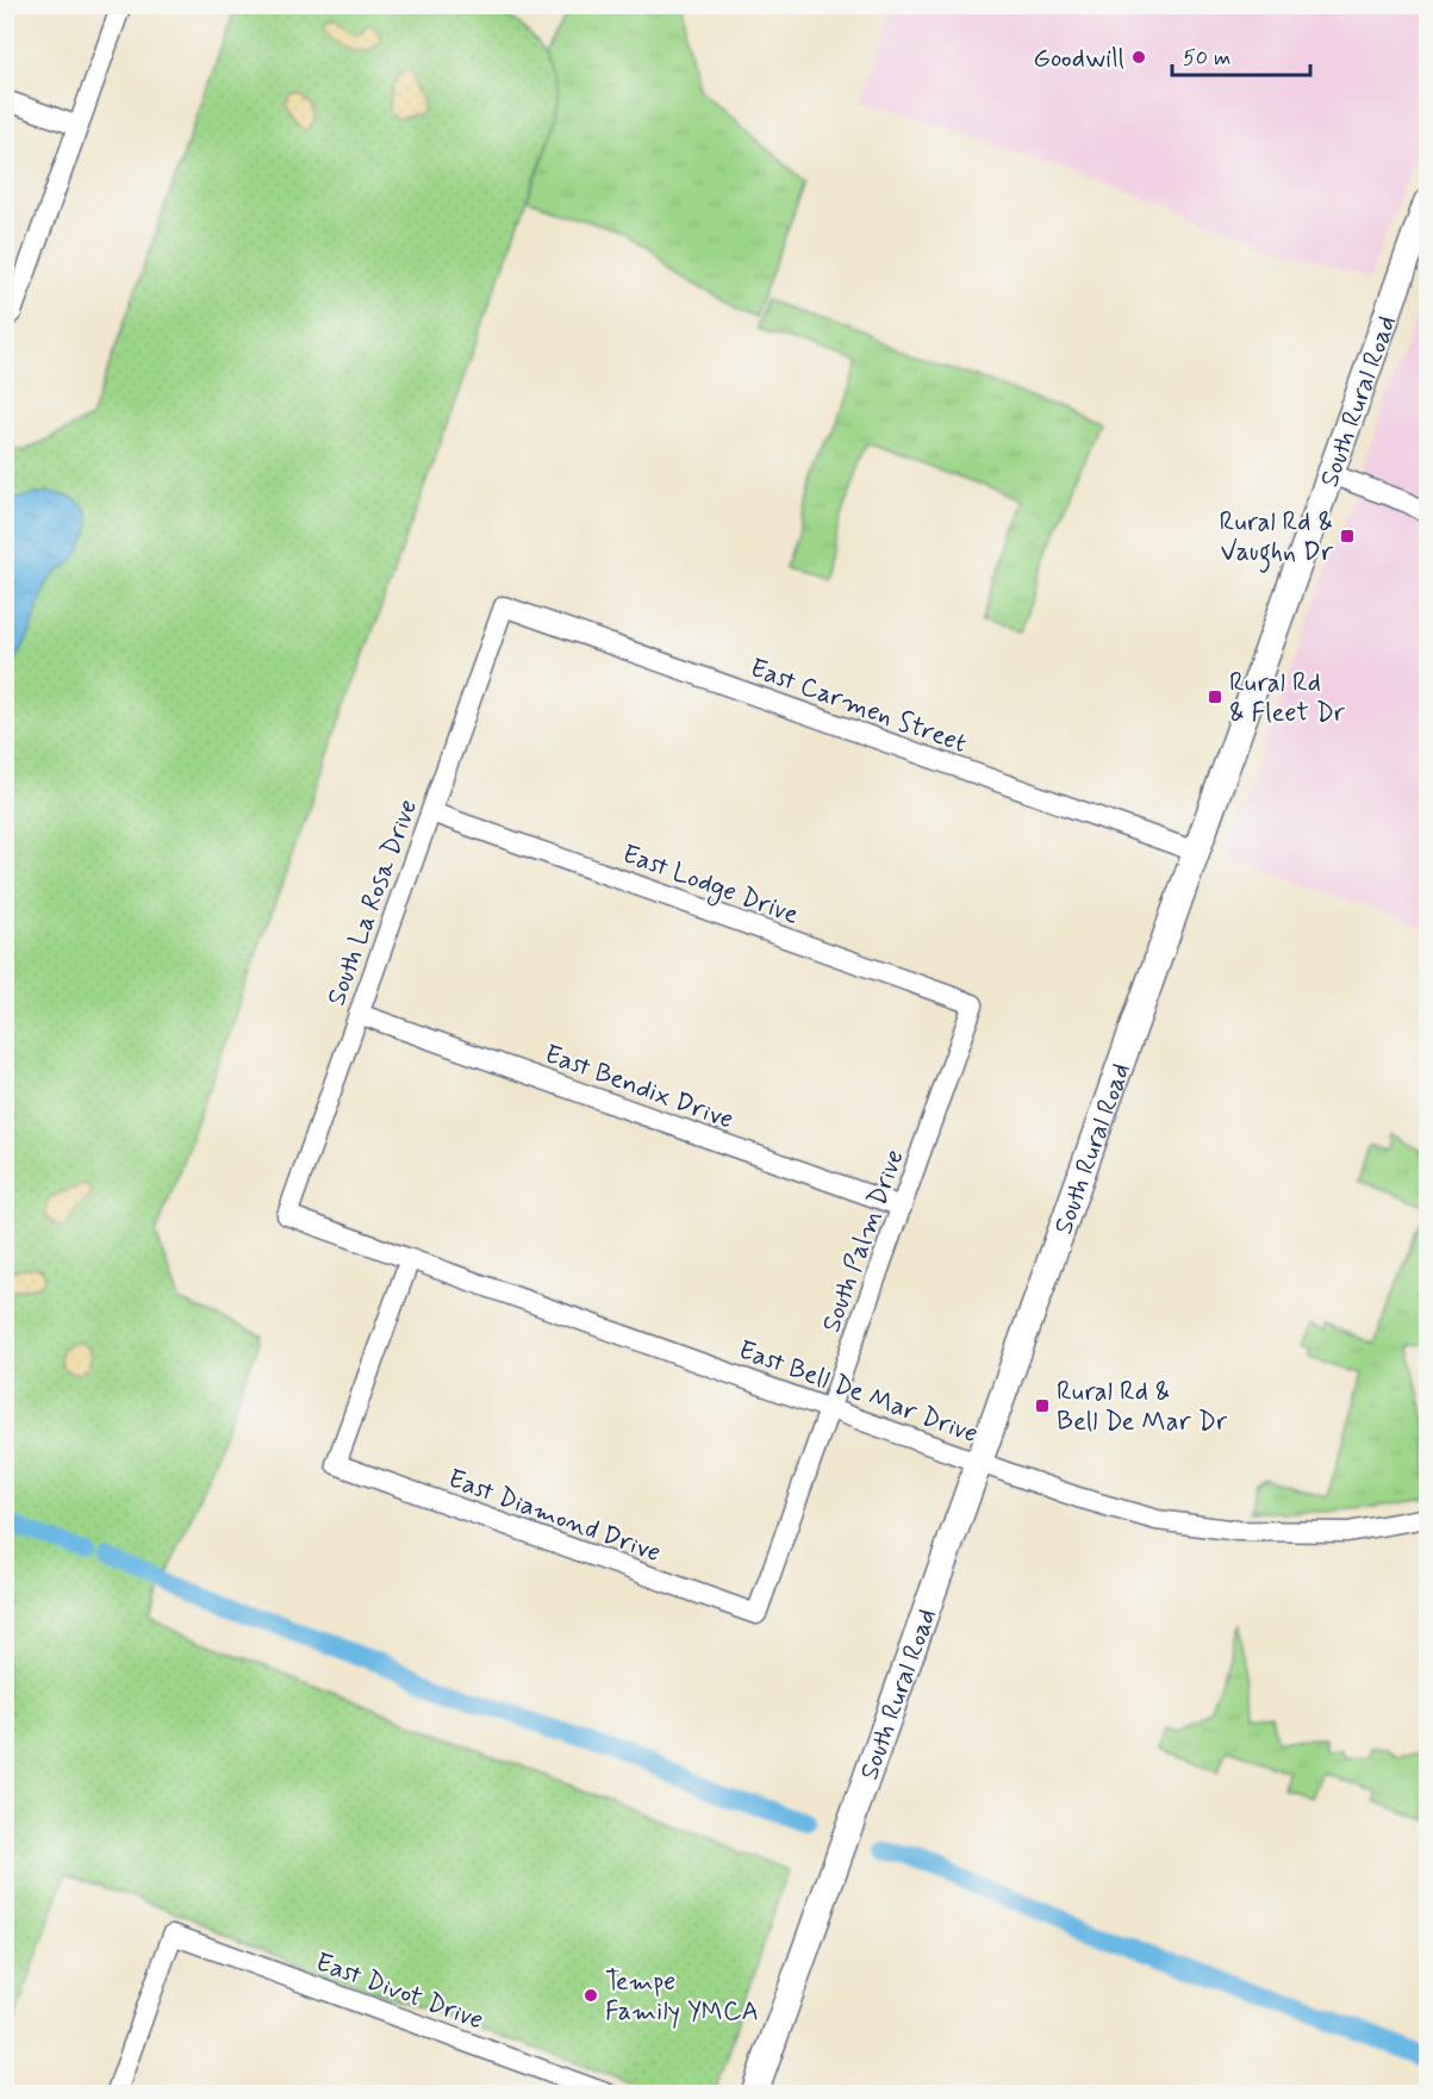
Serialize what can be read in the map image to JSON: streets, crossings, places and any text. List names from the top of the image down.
{
  "streets": {
    "main road": ["South Rural Road"],
    "street": [
      "East Carmen Street",
      "East Lodge Drive",
      "South La Rosa Drive",
      "East Bendix Drive",
      "South Palm Drive",
      "East Bell De Mar Drive",
      "East Diamond Drive",
      "East Divot Drive"
    ]
  },
  "crossings": [
    ["South Rural Road", "East Carmen Street"],
    ["South Rural Road", "East Bell De Mar Drive"],
    ["East Carmen Street", "South La Rosa Drive"],
    ["East Lodge Drive", "South La Rosa Drive"],
    ["East Lodge Drive", "South Palm Drive"],
    ["South La Rosa Drive", "East Bendix Drive"],
    ["South La Rosa Drive", "East Bell De Mar Drive"],
    ["East Bendix Drive", "South Palm Drive"],
    ["South Palm Drive", "East Bell De Mar Drive"],
    ["South Palm Drive", "East Diamond Drive"],
    ["East Bell De Mar Drive", "East Diamond Drive"]
  ],
  "places": {
    "other": ["Goodwill", "Tempe Family YMCA"],
    "transit": ["Rural Rd & Vaughn Dr", "Rural Rd & Fleet Dr", "Rural Rd & Bell De Mar Dr"]
  },
  "scale_bar": "50 m"
}
